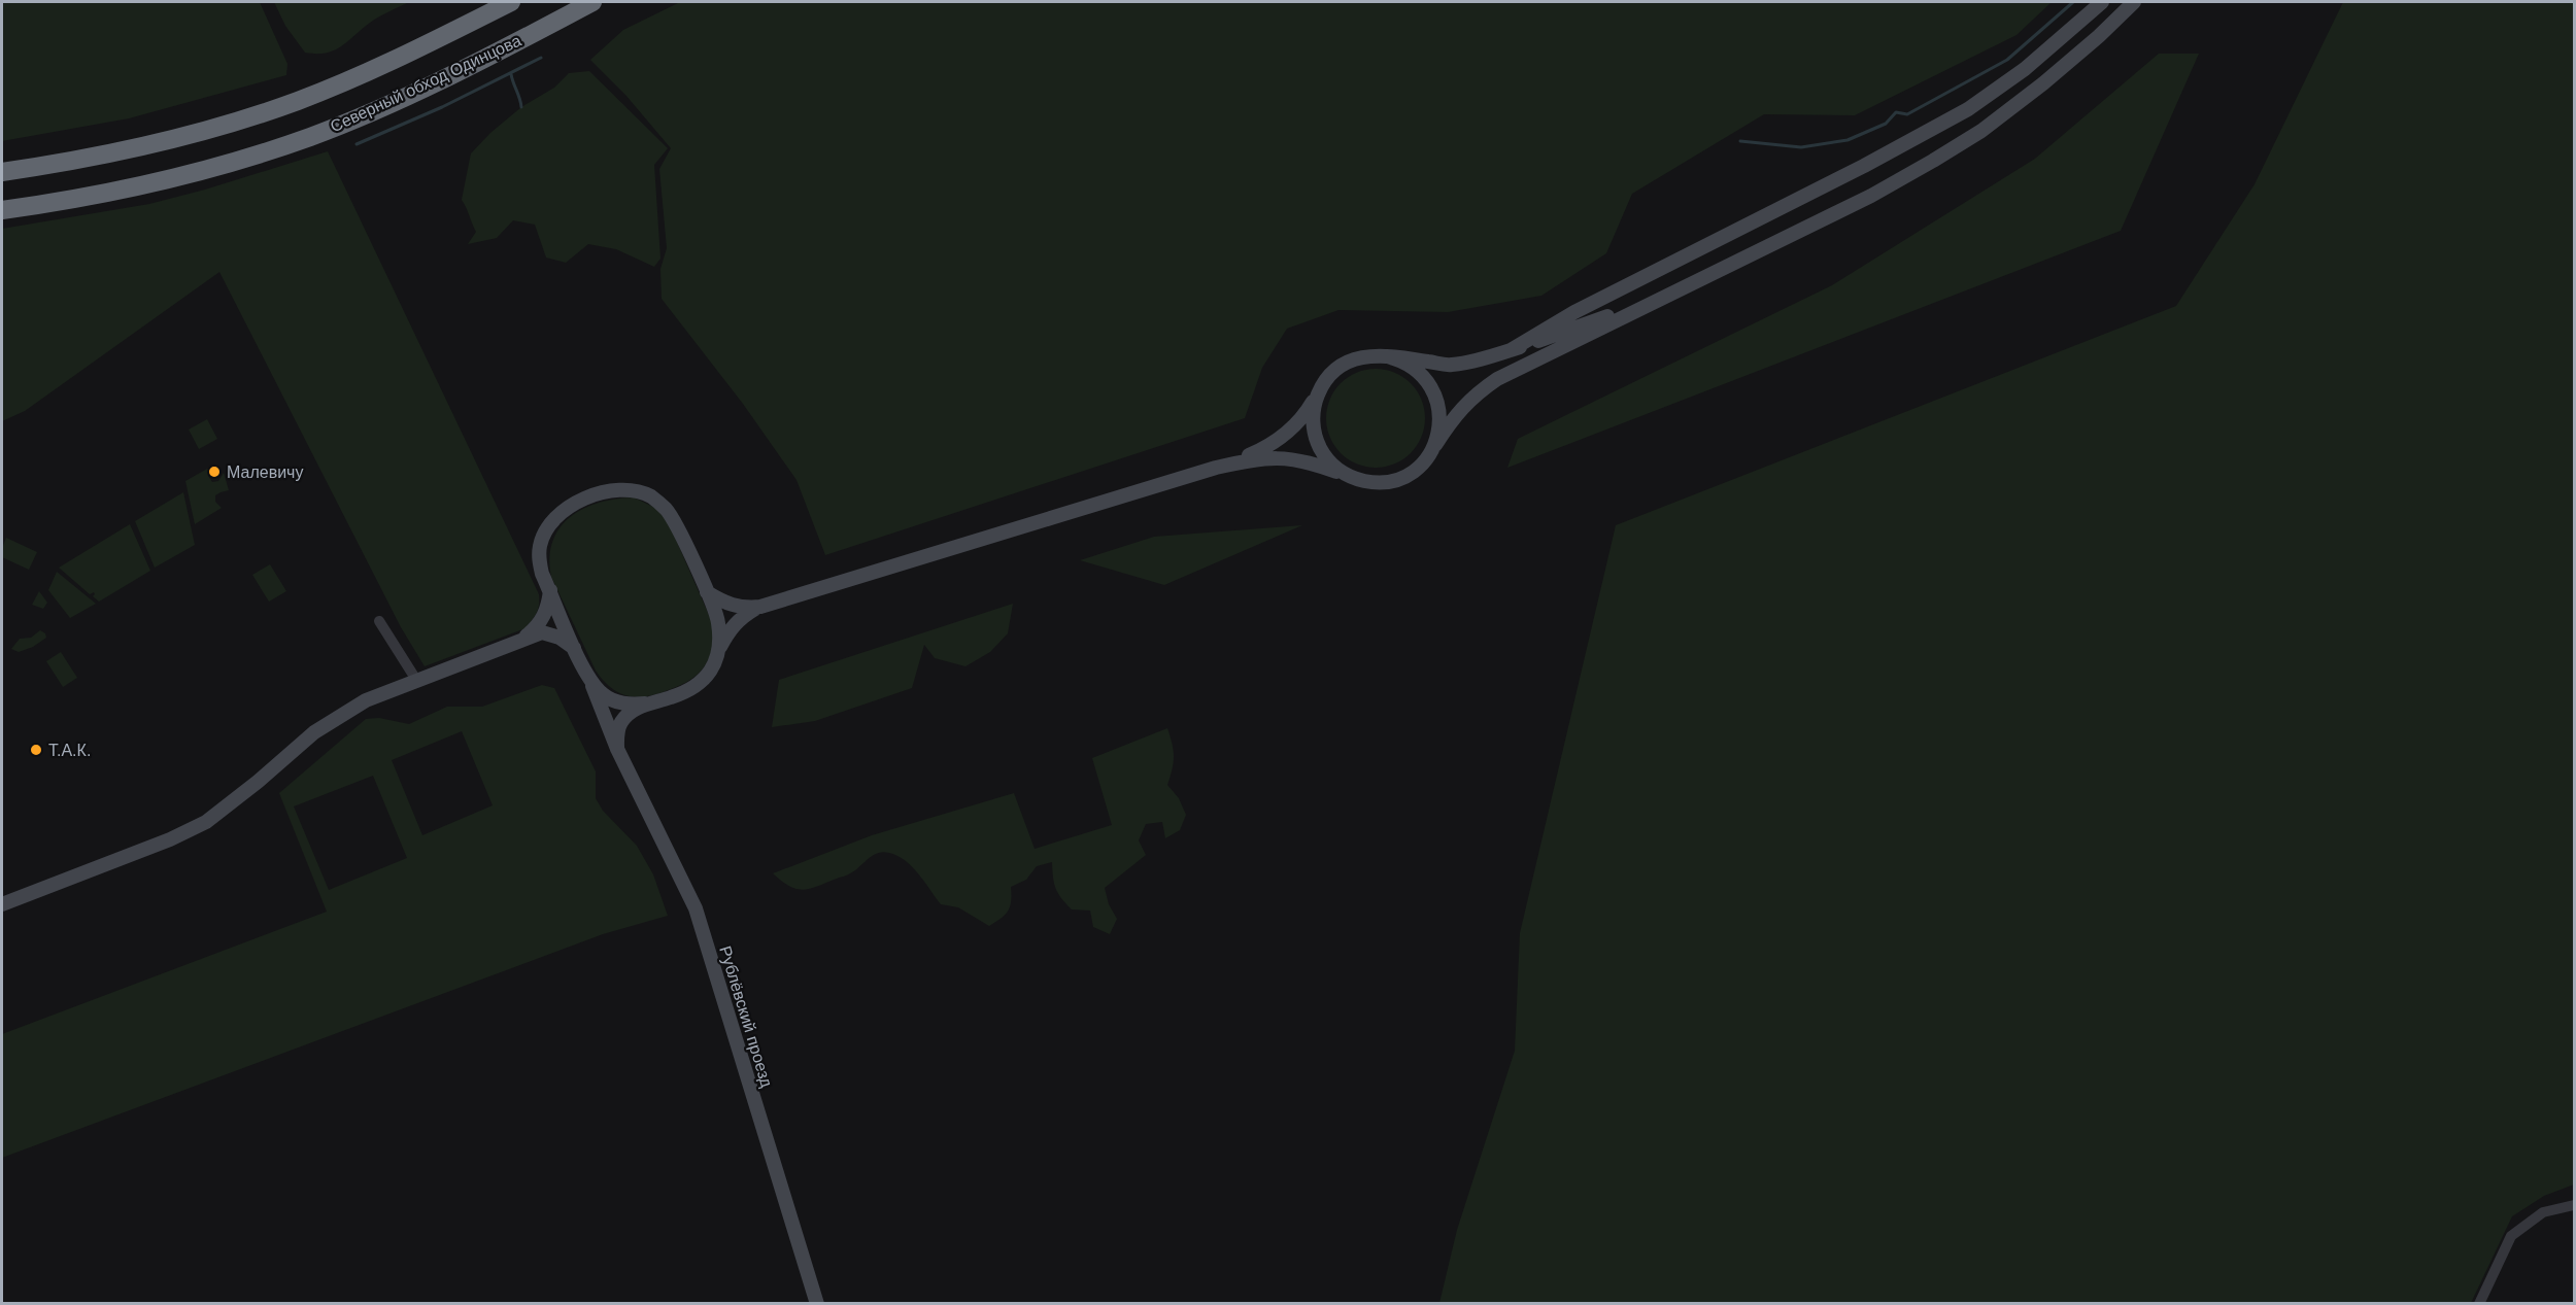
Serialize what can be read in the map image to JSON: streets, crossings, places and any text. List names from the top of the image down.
{
  "streets": {
    "highway": ["Северный обход Одинцова"],
    "street": ["Рублёвский проезд"]
  },
  "places": ["Малевичу", "Т.А.К."]
}
